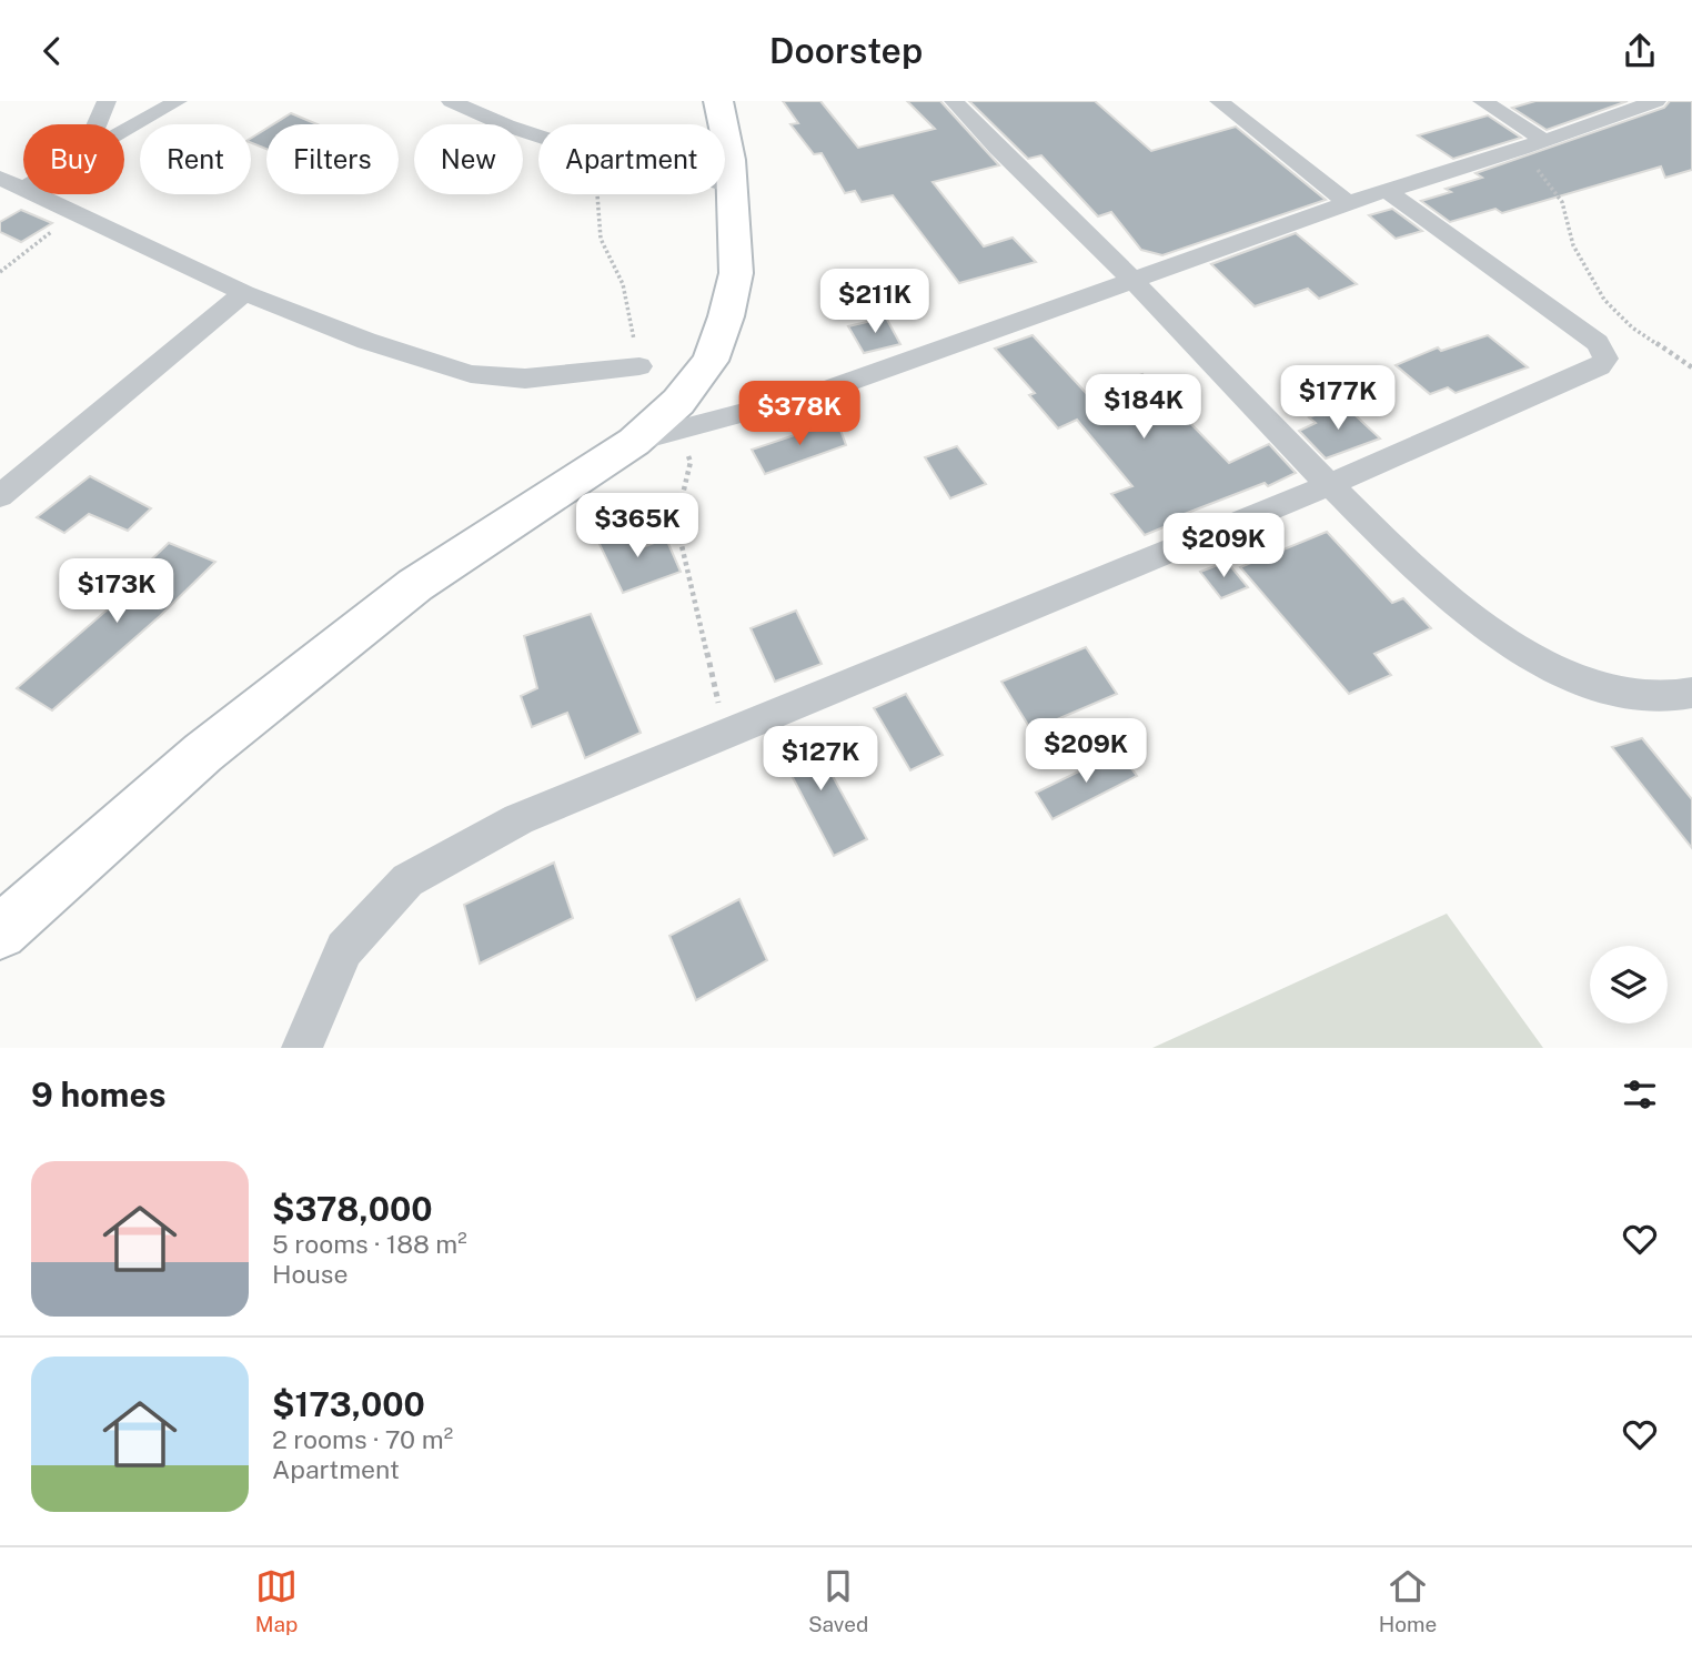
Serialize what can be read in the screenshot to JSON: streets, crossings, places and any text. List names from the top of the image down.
{
  "page": {
    "header": "Doorstep",
    "chip": [
      "Buy",
      "Rent",
      "Filters",
      "New",
      "Apartment"
    ],
    "price": [
      "$211K",
      "$177K",
      "$184K",
      "$378K",
      "$365K",
      "$209K",
      "$173K",
      "$209K",
      "$127K"
    ],
    "heading": "9 homes",
    "list": [
      {
        "name": "$378,000",
        "note": "5 rooms · 188 m² · House"
      },
      {
        "name": "$173,000",
        "note": "2 rooms · 70 m² · Apartment"
      }
    ],
    "tabs": ["Map", "Saved", "Home"]
  }
}
